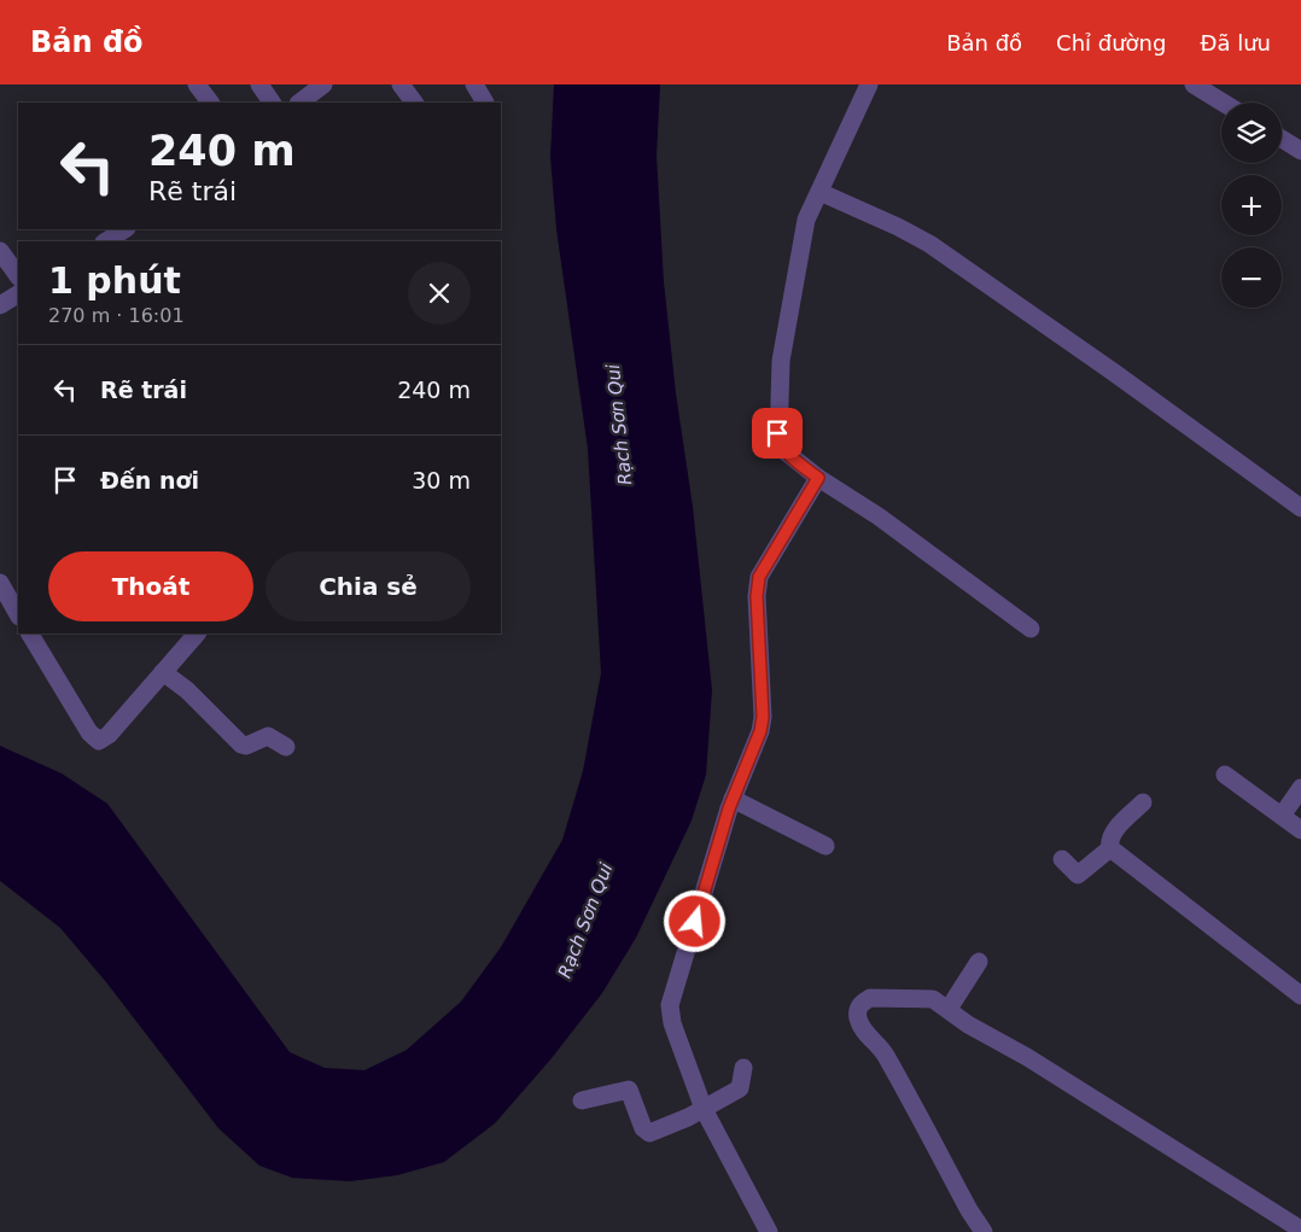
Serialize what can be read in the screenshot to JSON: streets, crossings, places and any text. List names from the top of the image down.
{
  "water": ["Rạch Sơn Qui"],
  "page": {
    "header": "Bản đồ",
    "nav": ["Bản đồ", "Chỉ đường", "Đã lưu"],
    "map_buttons": ["+", "−"],
    "turn": ["240 m", "Rẽ trái"],
    "heading": ["1 phút", "270 m · 16:01"],
    "list": [
      {
        "name": "Rẽ trái",
        "value": "240 m"
      },
      {
        "name": "Đến nơi",
        "value": "30 m"
      }
    ],
    "buttons": ["Thoát", "Chia sẻ"]
  }
}
